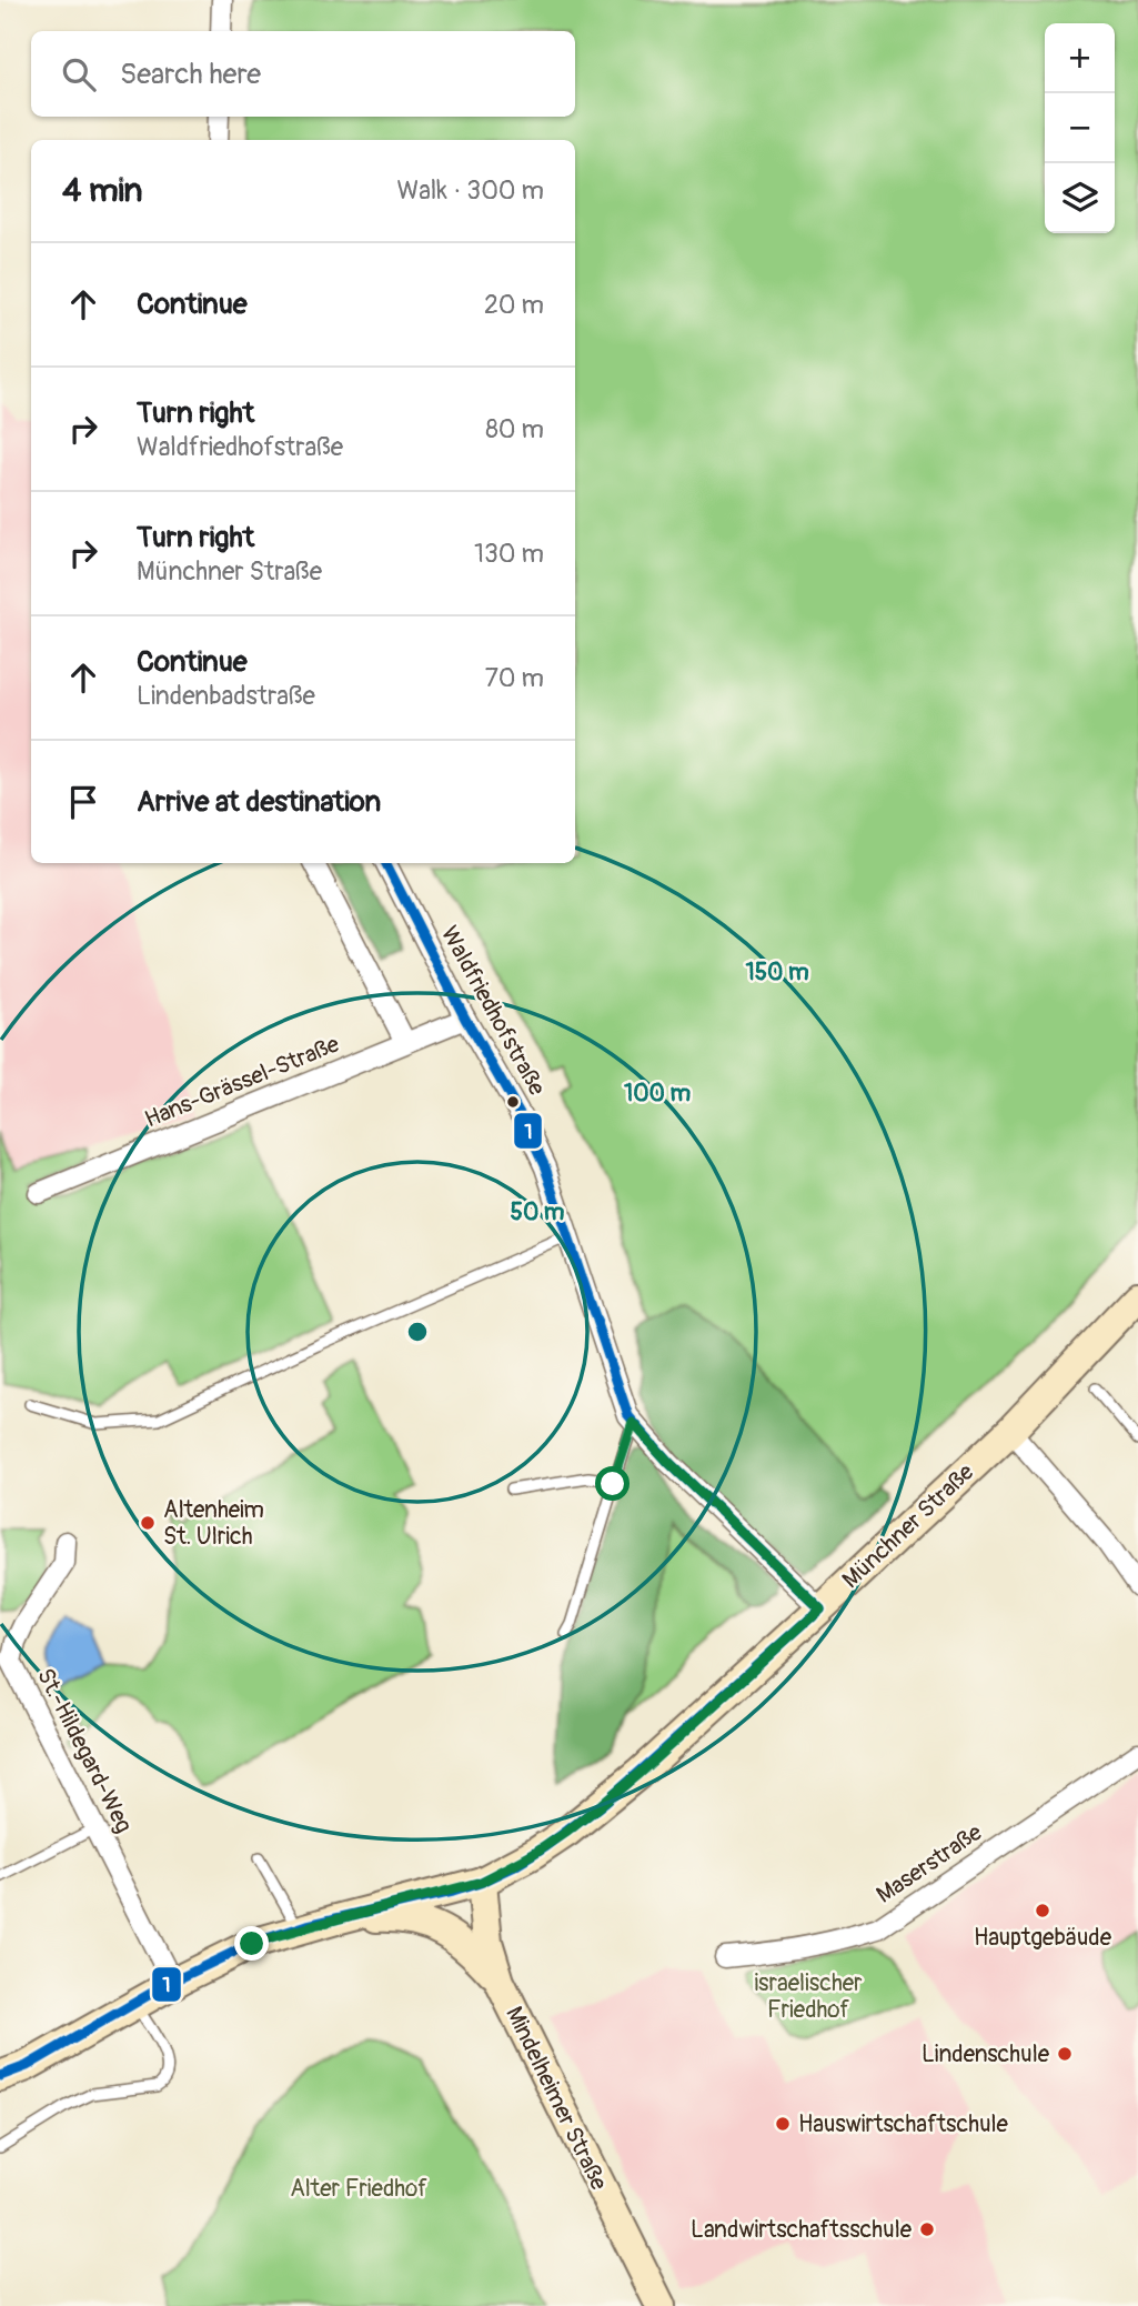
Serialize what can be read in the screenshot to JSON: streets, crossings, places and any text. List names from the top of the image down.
{
  "streets": {
    "street": [
      "Waldfriedhofstraße",
      "Hans-Grässel-Straße",
      "Münchner Straße",
      "St.-Hildegard-Weg",
      "Maserstraße",
      "Mindelheimer Straße"
    ]
  },
  "crossings": [
    ["Waldfriedhofstraße", "Hans-Grässel-Straße"],
    ["Waldfriedhofstraße", "Münchner Straße"],
    ["Münchner Straße", "Mindelheimer Straße"]
  ],
  "parks": ["israelischer Friedhof", "Alter Friedhof"],
  "places": [
    "Altenheim St. Ulrich",
    "Hauptgebäude",
    "Lindenschule",
    "Hauswirtschaftschule",
    "Landwirtschaftsschule"
  ],
  "lines": ["transit line 1"],
  "page": {
    "map_buttons": ["+", "−"],
    "search": "Search here",
    "heading": ["4 min", "Walk · 300 m"],
    "list": [
      ["Continue", "20 m"],
      ["Turn right", "Waldfriedhofstraße", "80 m"],
      ["Turn right", "Münchner Straße", "130 m"],
      ["Continue", "Lindenbadstraße", "70 m"],
      "Arrive at destination"
    ]
  },
  "rings": ["150 m", "100 m", "50 m"]
}
